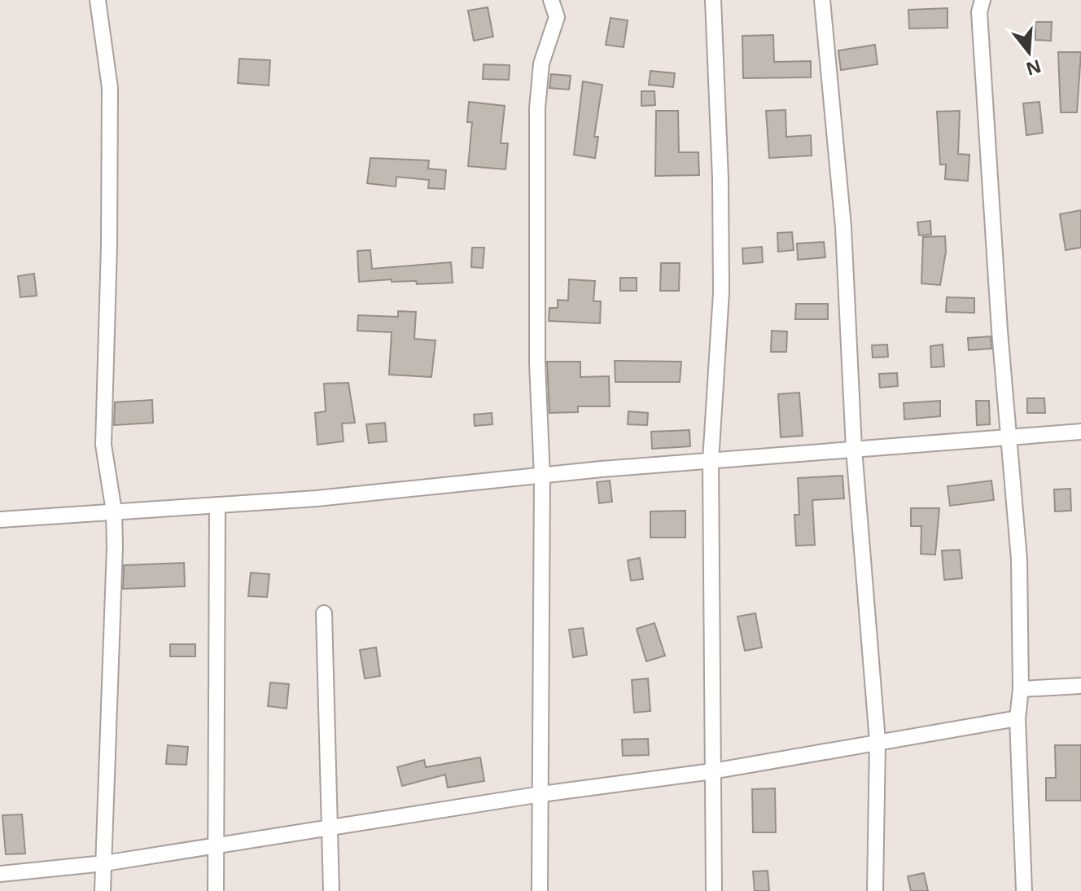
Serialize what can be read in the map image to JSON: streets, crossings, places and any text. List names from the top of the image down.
{
  "north": "bottom"
}
